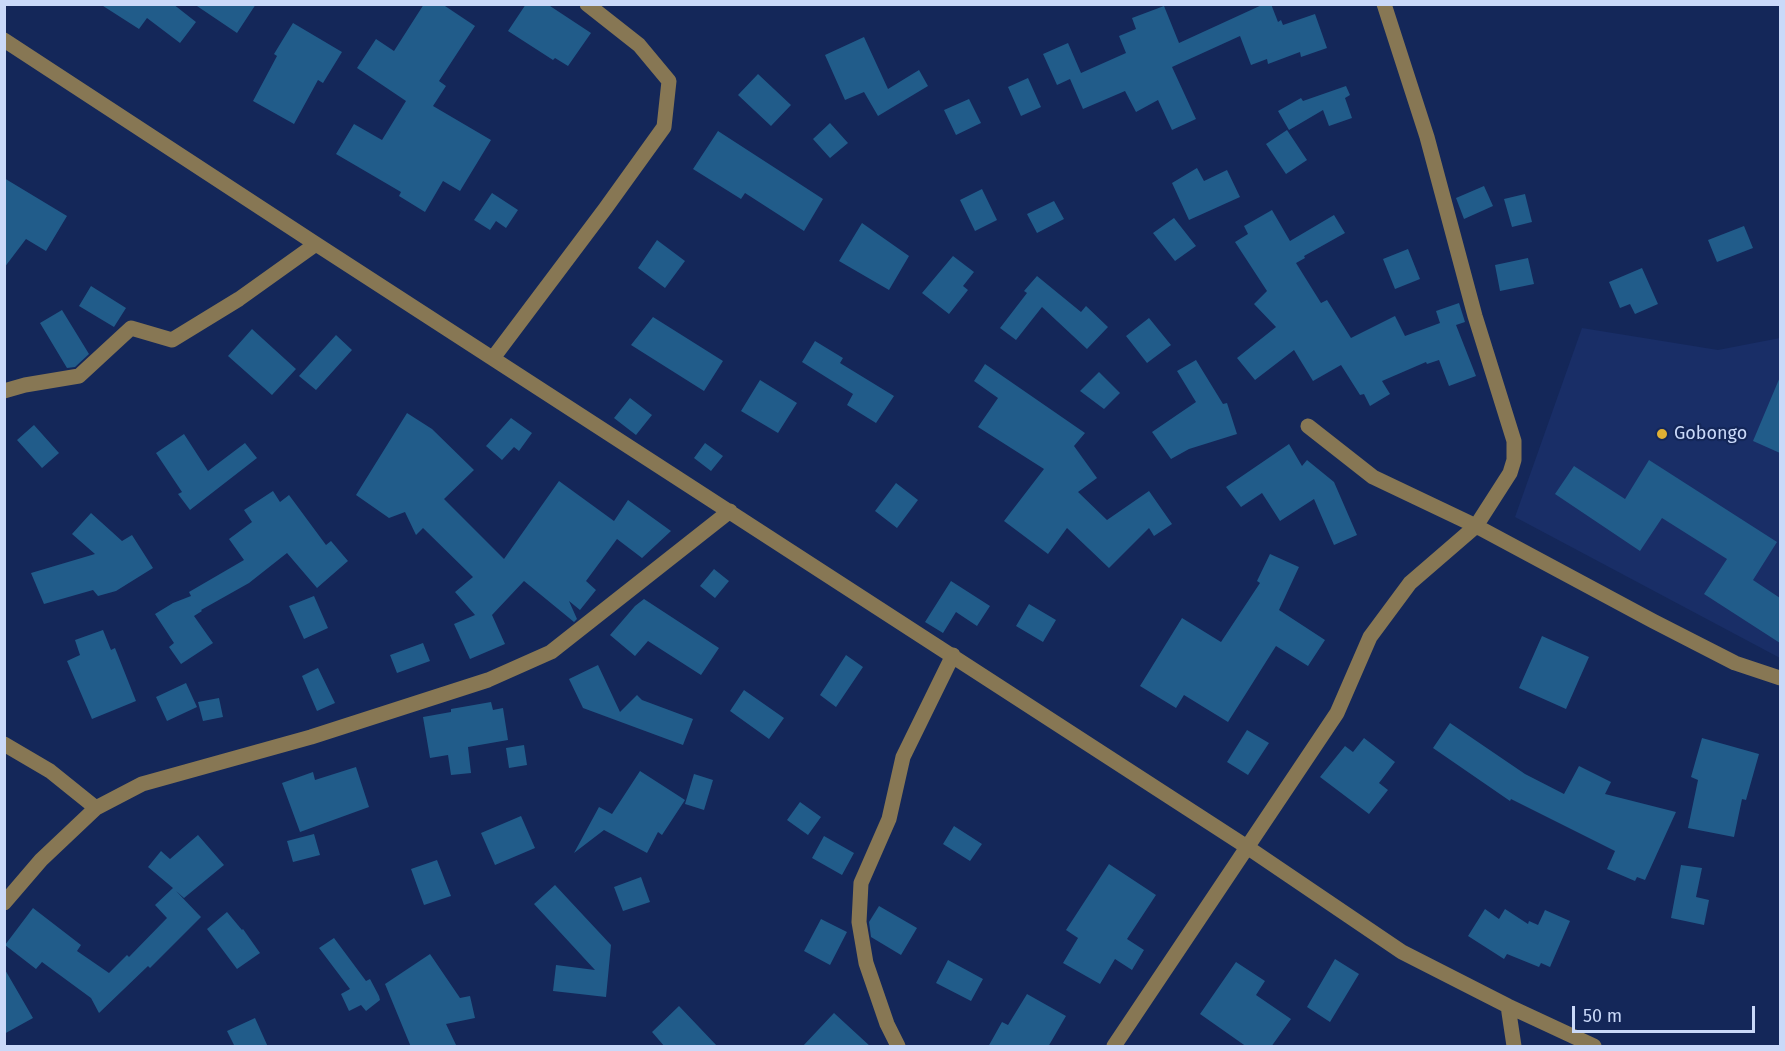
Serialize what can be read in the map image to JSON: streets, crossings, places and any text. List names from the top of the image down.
{
  "places": ["Gobongo"],
  "scale_bar": "50 m"
}
